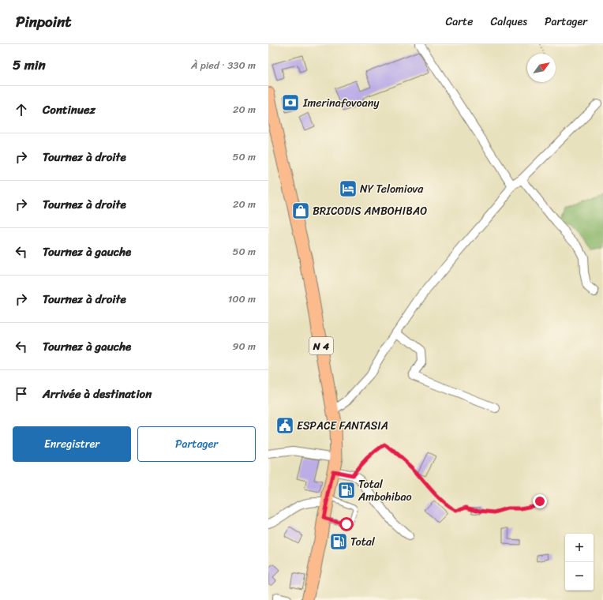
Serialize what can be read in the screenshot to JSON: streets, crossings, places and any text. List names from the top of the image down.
{
  "streets": {
    "main road": ["N 4"]
  },
  "places": {
    "bank": ["Imerinafovoany"],
    "hotel": ["NY Telomiova"],
    "shop": ["BRICODIS AMBOHIBAO"],
    "public building": ["ESPACE FANTASIA"],
    "fuel station": ["Total Ambohibao", "Total"]
  },
  "north": "top right",
  "page": {
    "header": "Pinpoint",
    "nav": ["Carte", "Calques", "Partager"],
    "heading": ["5 min", "À pied · 330 m"],
    "list": [
      ["Continuez", "20 m"],
      ["Tournez à droite", "50 m"],
      ["Tournez à droite", "20 m"],
      ["Tournez à gauche", "50 m"],
      ["Tournez à droite", "100 m"],
      ["Tournez à gauche", "90 m"],
      "Arrivée à destination"
    ],
    "buttons": ["Enregistrer", "Partager"],
    "map_buttons": ["+", "−"]
  }
}
